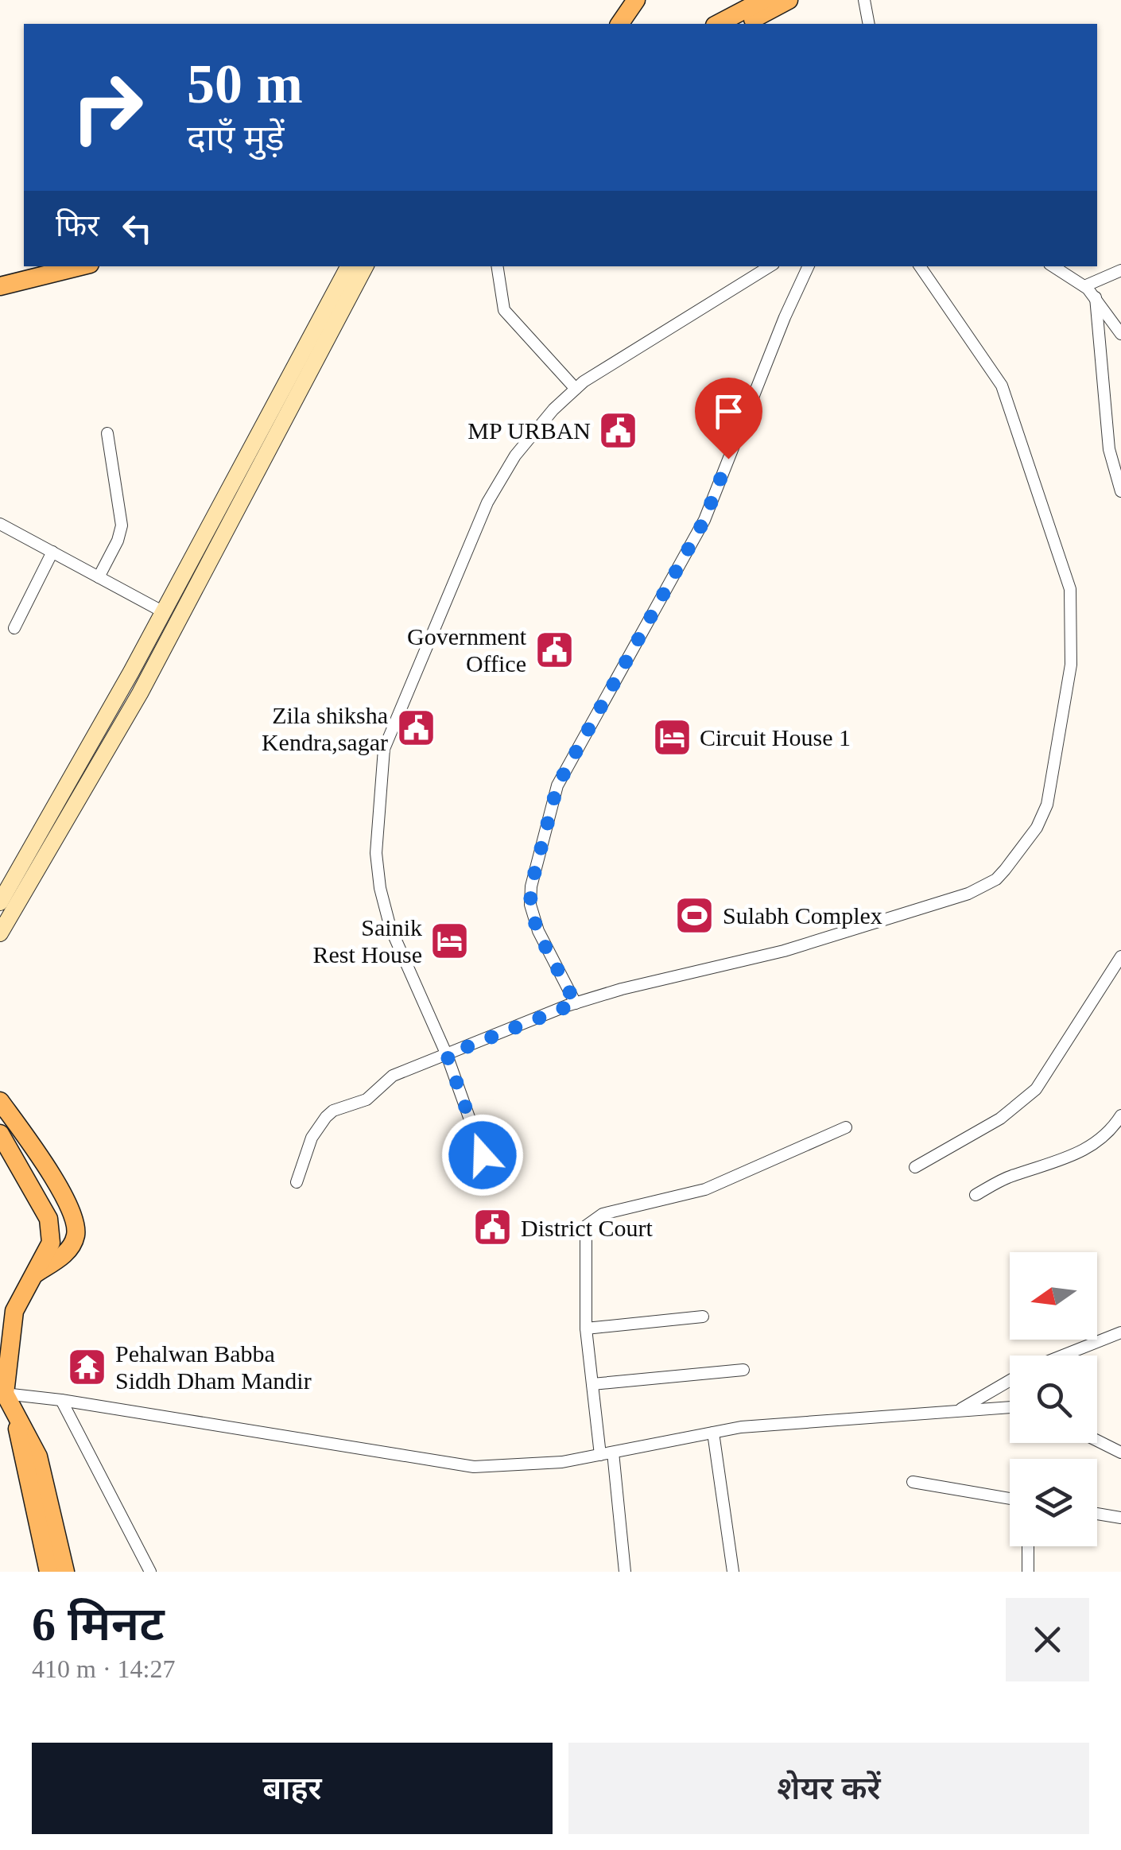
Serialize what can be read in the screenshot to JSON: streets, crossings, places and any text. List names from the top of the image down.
{
  "places": {
    "public building": [
      "MP URBAN",
      "Government Office",
      "Zila shiksha Kendra,sagar",
      "District Court"
    ],
    "hotel": ["Circuit House 1", "Sainik Rest House"],
    "sports": ["Sulabh Complex"],
    "temple": ["Pehalwan Babba Siddh Dham Mandir"]
  },
  "north": "left",
  "page": {
    "turn": ["50 m", "दाएँ मुड़ें"],
    "then": "फिर",
    "heading": ["6 मिनट", "410 m · 14:27"],
    "buttons": ["बाहर", "शेयर करें"]
  }
}
